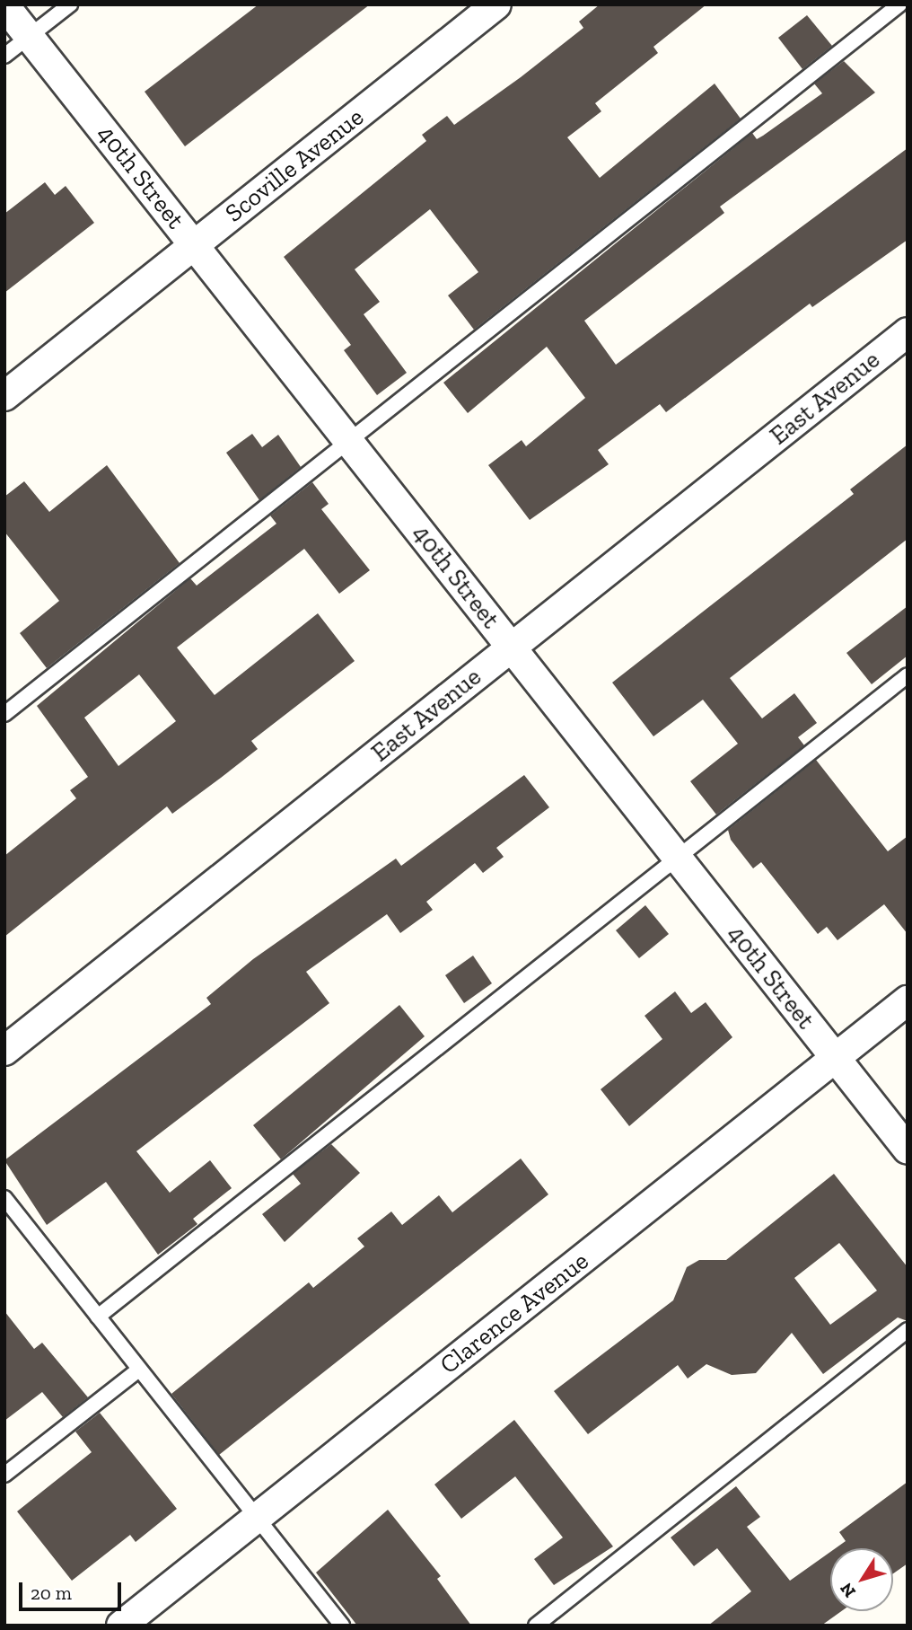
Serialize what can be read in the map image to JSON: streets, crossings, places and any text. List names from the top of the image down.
{
  "streets": {
    "street": [
      "Scoville Avenue",
      "40th Street",
      "East Avenue",
      "Clarence Avenue"
    ]
  },
  "crossings": [
    ["Scoville Avenue", "40th Street"],
    ["40th Street", "East Avenue"],
    ["40th Street", "Clarence Avenue"]
  ],
  "scale_bar": "20 m",
  "north": "bottom left"
}
